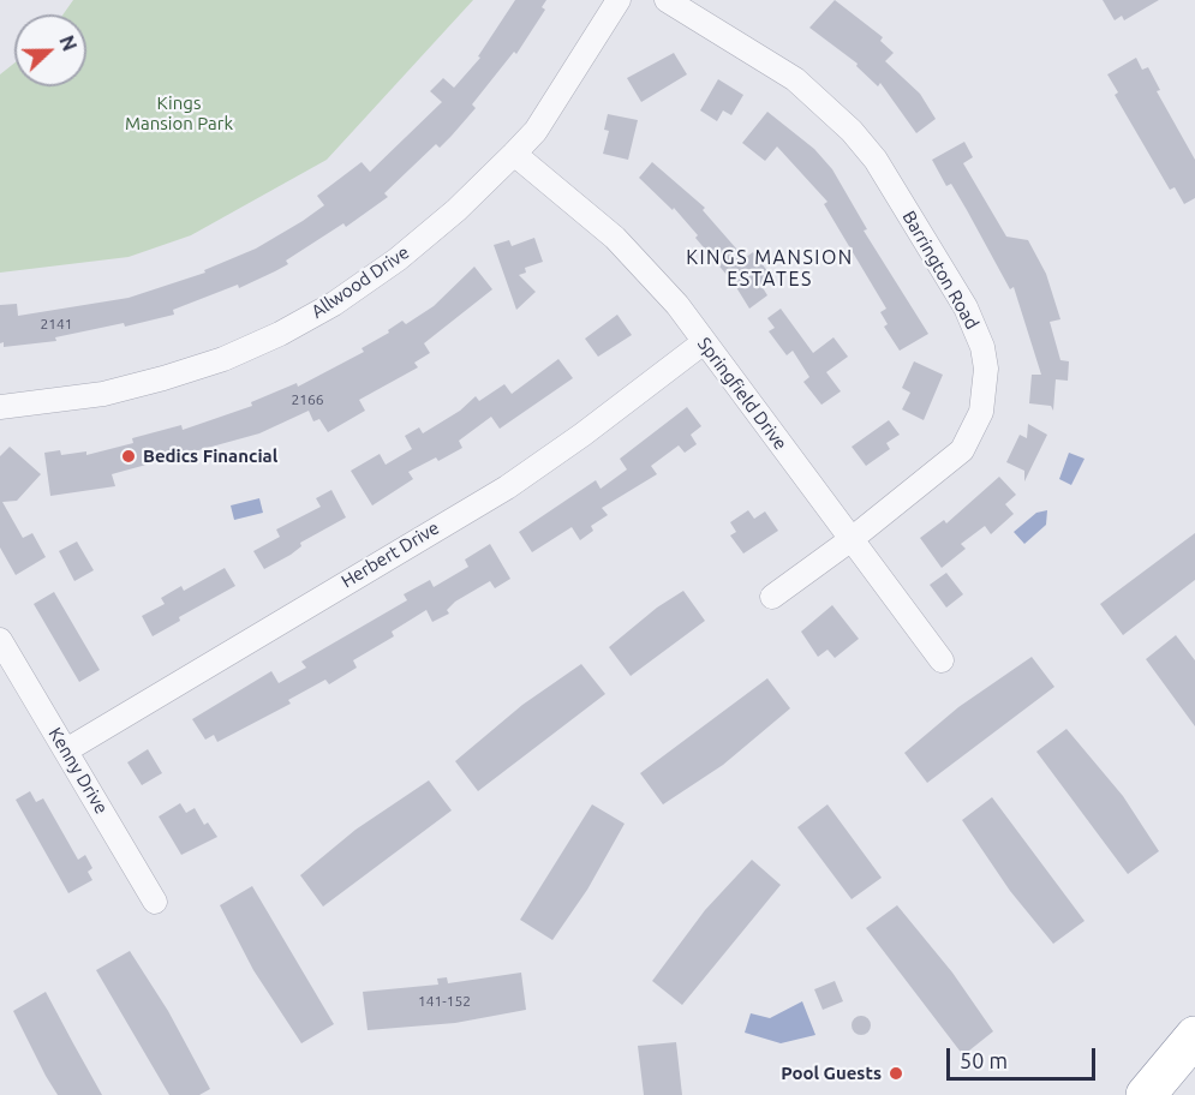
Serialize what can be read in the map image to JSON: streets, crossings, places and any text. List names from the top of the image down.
{
  "streets": {
    "street": [
      "Barrington Road",
      "Allwood Drive",
      "Springfield Drive",
      "Herbert Drive",
      "Kenny Drive"
    ]
  },
  "crossings": [
    ["Barrington Road", "Springfield Drive"],
    ["Allwood Drive", "Springfield Drive"],
    ["Springfield Drive", "Herbert Drive"],
    ["Herbert Drive", "Kenny Drive"]
  ],
  "districts": ["KINGS MANSION ESTATES"],
  "parks": ["Kings Mansion Park"],
  "places": ["Bedics Financial", "Pool Guests"],
  "house_numbers": ["2141", "2166", "141-152"],
  "scale_bar": "50 m",
  "north": "right"
}
